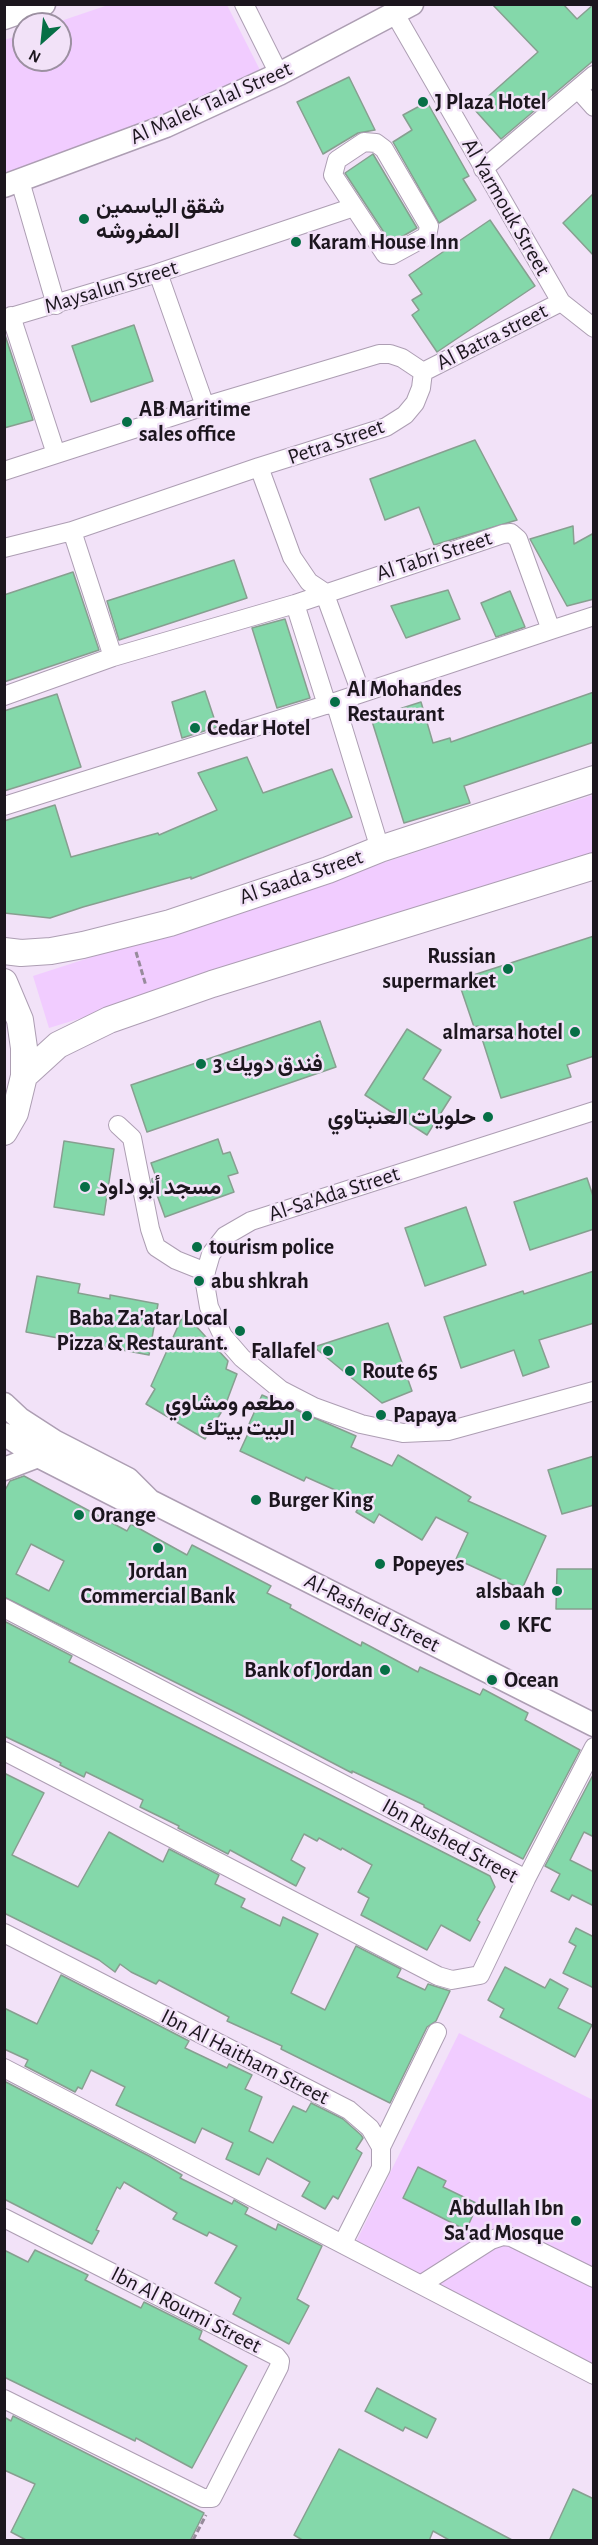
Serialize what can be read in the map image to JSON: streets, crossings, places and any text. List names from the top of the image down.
{
  "streets": {
    "highway": ["Al Saada Street"],
    "main road": ["Al Malek Talal Street", "Al-Rasheid Street"],
    "street": [
      "Al Yarmouk Street",
      "Maysalun Street",
      "Al Batra street",
      "Petra Street",
      "Al Tabri Street",
      "Al-Sa'Ada Street",
      "Ibn Rushed Street",
      "Ibn Al Haitham Street",
      "Ibn Al Roumi Street"
    ]
  },
  "crossings": [
    ["Al Malek Talal Street", "Al Yarmouk Street"],
    ["Al Yarmouk Street", "Al Batra street"],
    ["Al Batra street", "Petra Street"]
  ],
  "places": [
    "J Plaza Hotel",
    "شقق الياسمين المفروشه",
    "Karam House Inn",
    "AB Maritime sales office",
    "Al Mohandes Restaurant",
    "Cedar Hotel",
    "Russian supermarket",
    "almarsa hotel",
    "فندق دويك 3",
    "حلويات العنبتاوي",
    "مسجد أبو داود",
    "tourism police",
    "abu shkrah",
    "Baba Za'atar Local Pizza & Restaurant.",
    "Fallafel",
    "Route 65",
    "Papaya",
    "مطعم ومشاوي البيت بيتك",
    "Burger King",
    "Orange",
    "Jordan Commercial Bank",
    "Popeyes",
    "alsbaah",
    "KFC",
    "Bank of Jordan",
    "Ocean",
    "Abdullah Ibn Sa'ad Mosque"
  ],
  "north": "bottom left"
}
